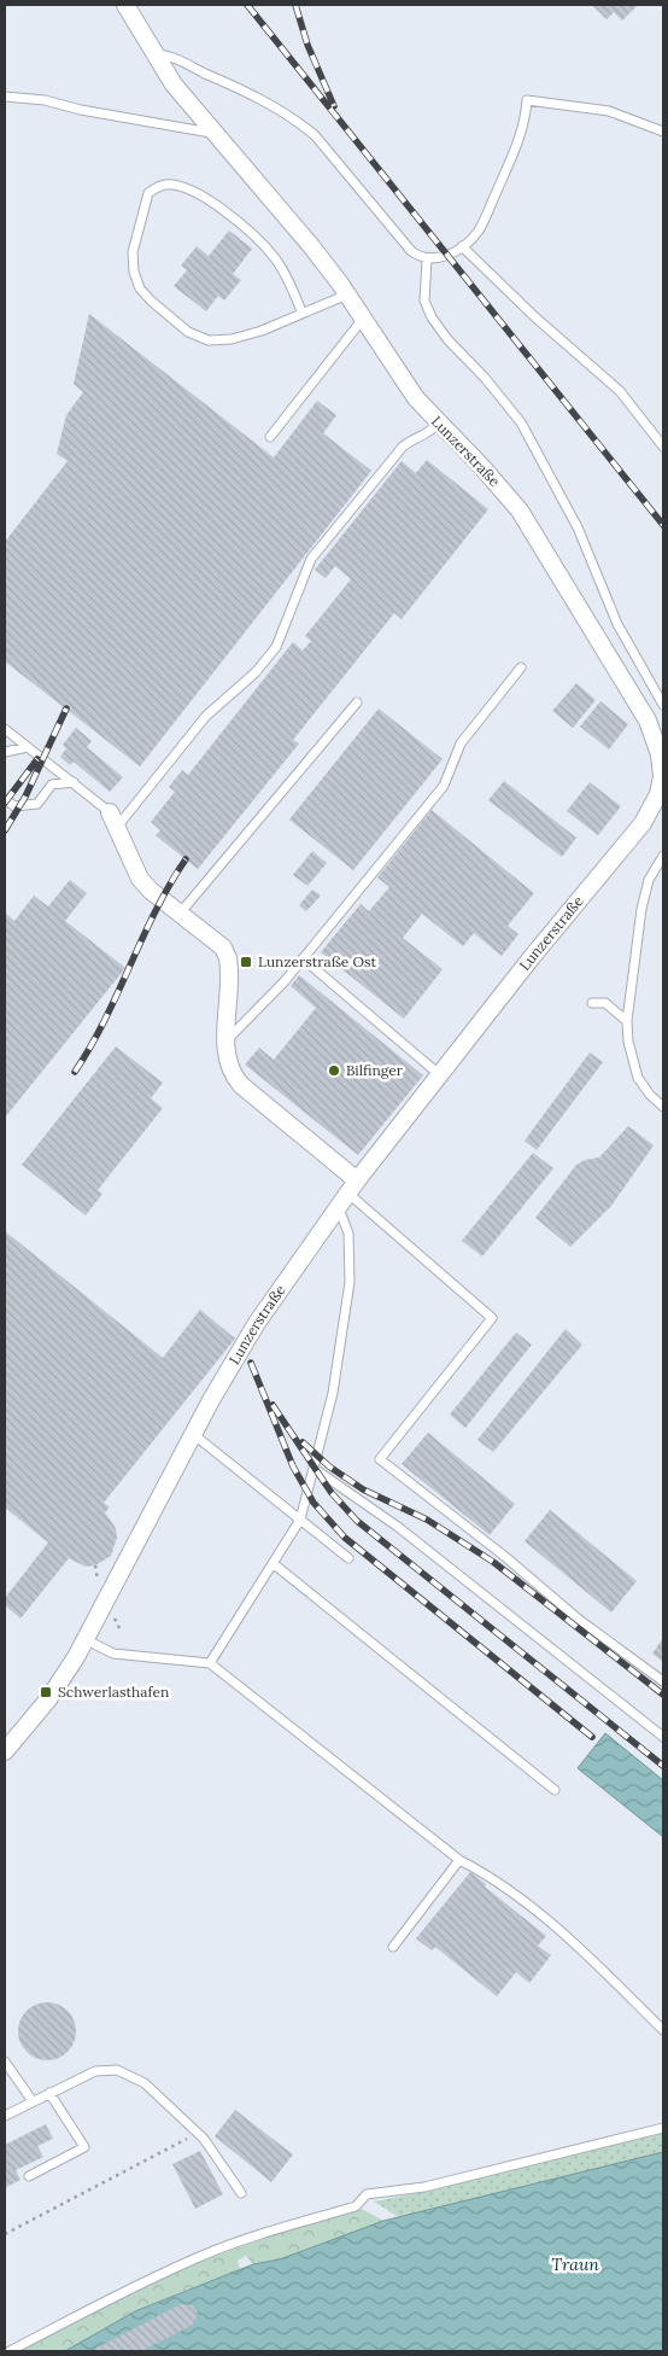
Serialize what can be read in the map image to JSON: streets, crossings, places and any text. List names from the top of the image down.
{
  "streets": {
    "street": ["Lunzerstraße"]
  },
  "water": ["Traun"],
  "places": {
    "transit": ["Lunzerstraße Ost", "Schwerlasthafen"],
    "other": ["Bilfinger"]
  }
}
